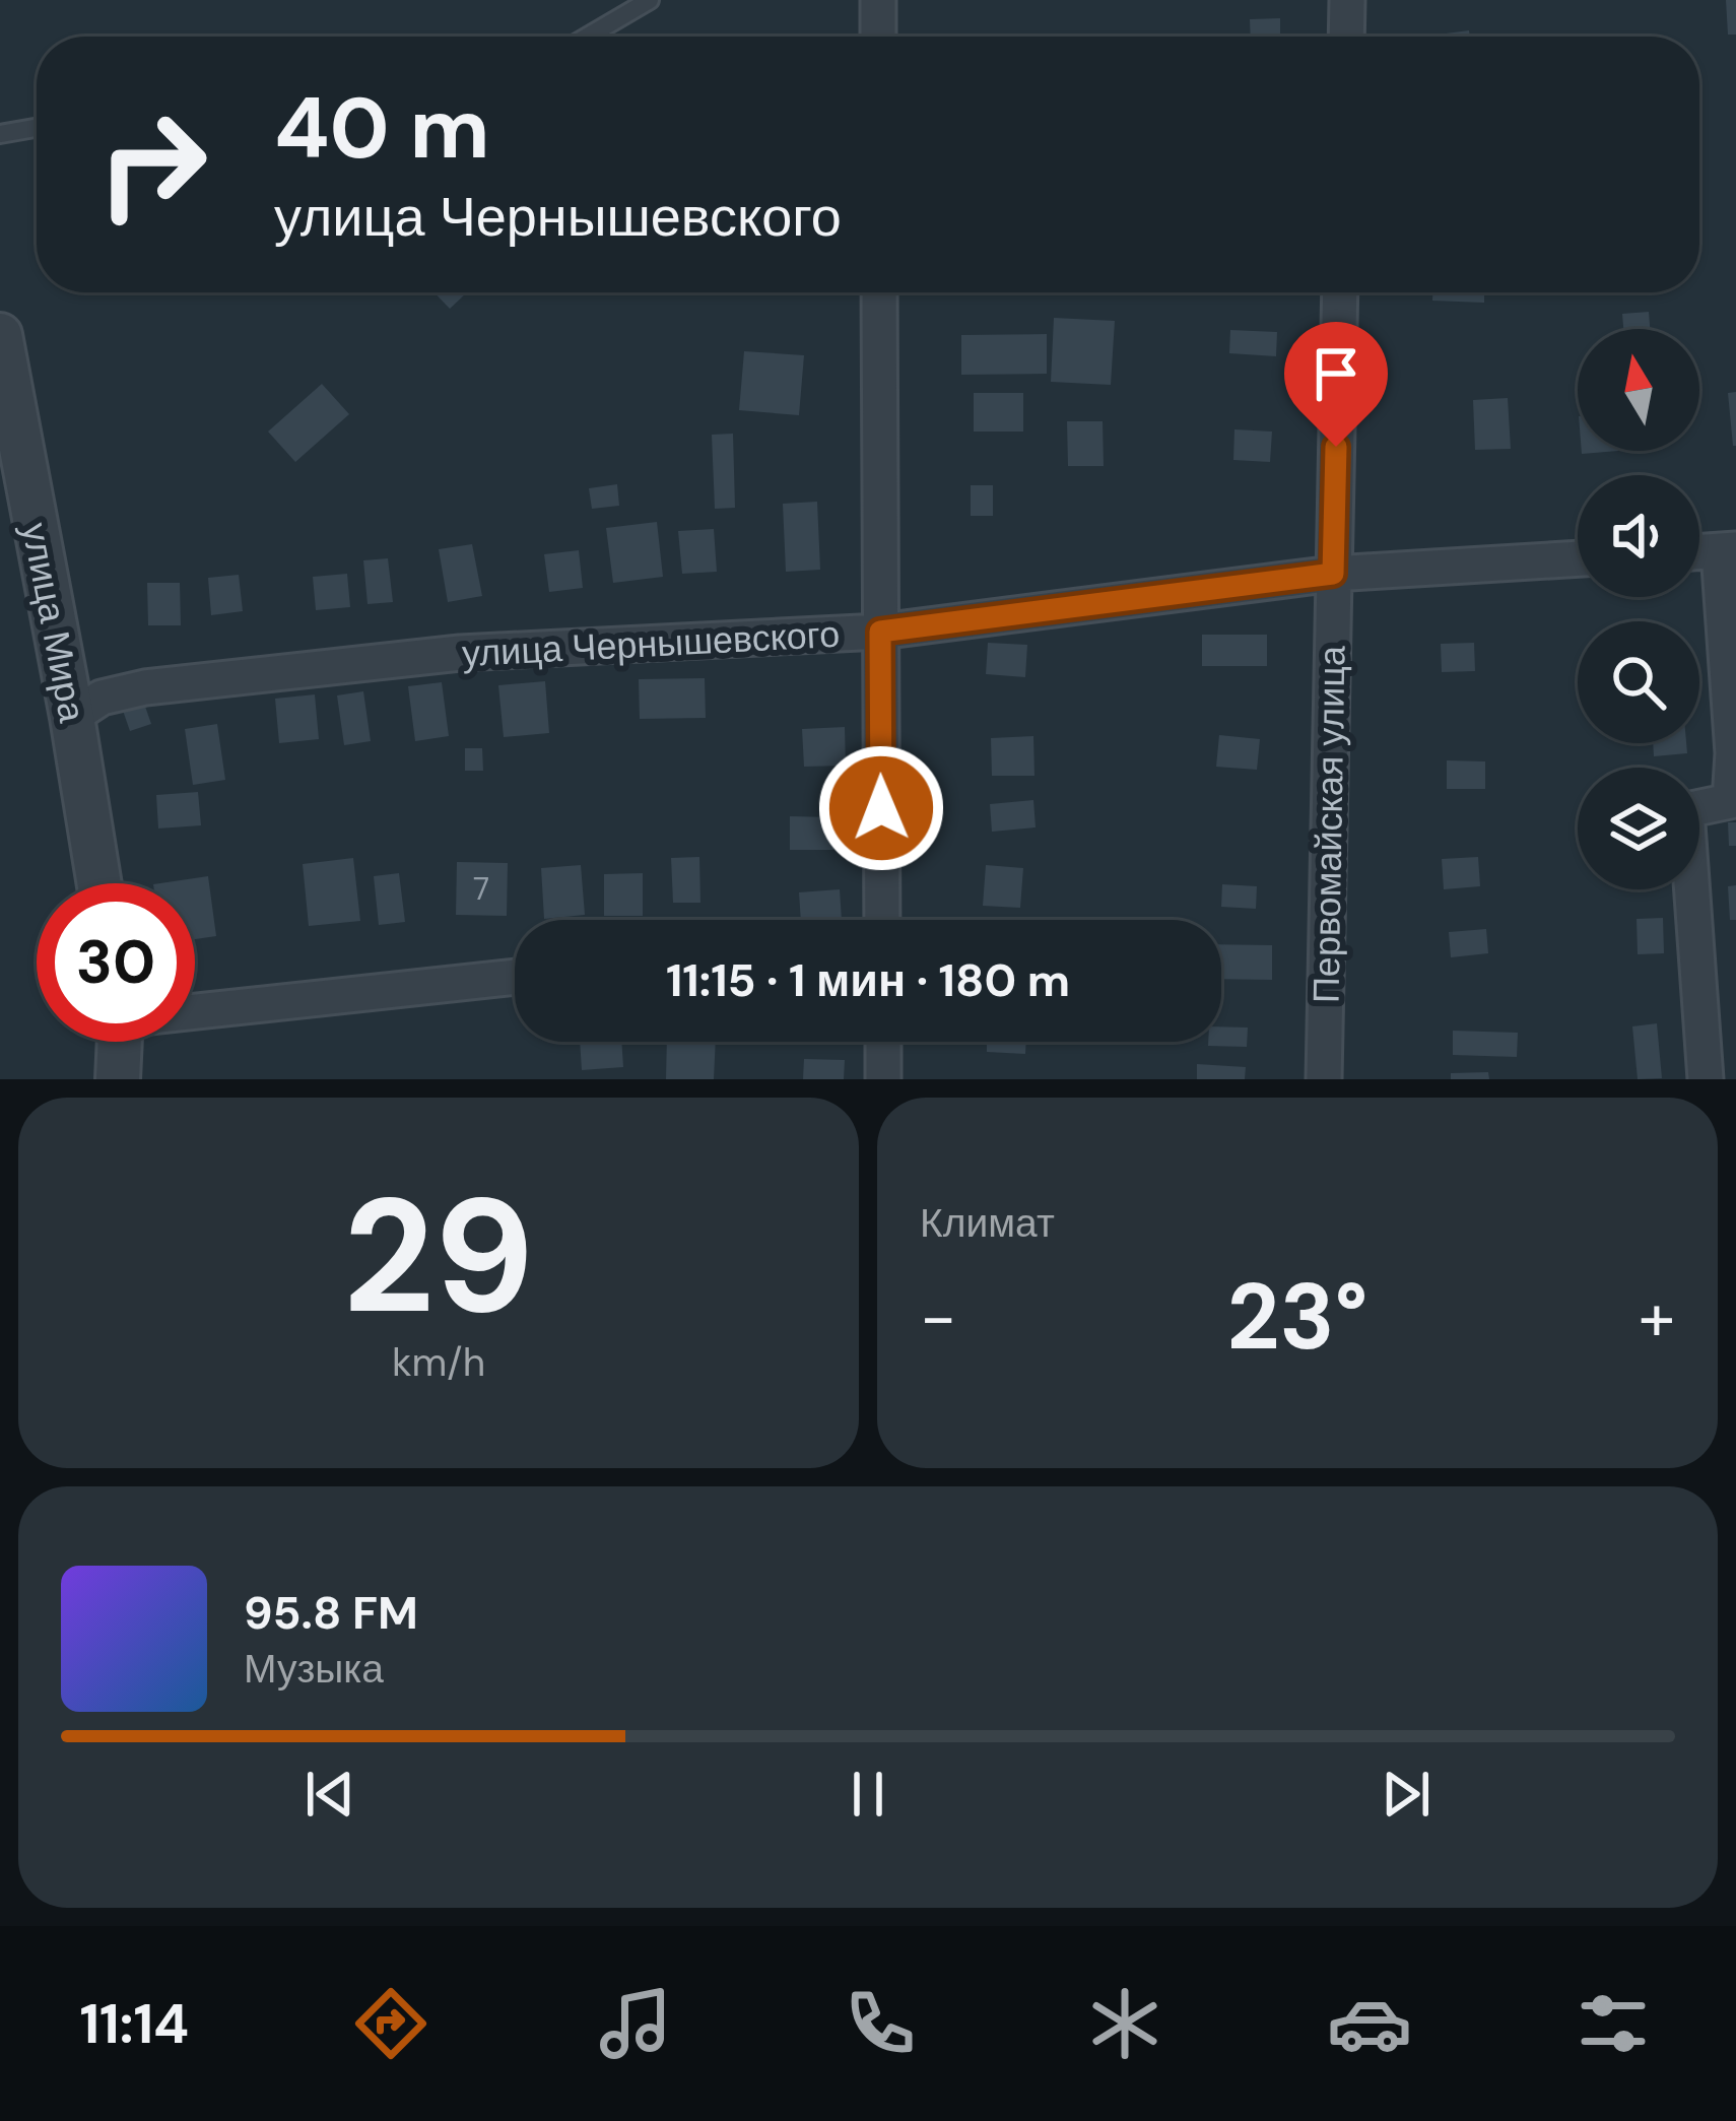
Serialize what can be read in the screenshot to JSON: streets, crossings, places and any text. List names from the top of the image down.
{
  "streets": {
    "street": ["улица Мира", "улица Чернышевского", "Первомайская улица"]
  },
  "crossings": [
    ["улица Мира", "улица Чернышевского"],
    ["улица Чернышевского", "Первомайская улица"]
  ],
  "house_numbers": ["7"],
  "north": "top",
  "page": {
    "turn": ["40 m", "улица Чернышевского"],
    "limit": "30",
    "trip": "11:15 · 1 мин · 180 m",
    "tile": [
      ["29", "km/h"],
      "Климат"
    ],
    "heat": ["−", "23°", "+"],
    "song": ["95.8 FM", "Музыка"],
    "tabs": "11:14"
  }
}
